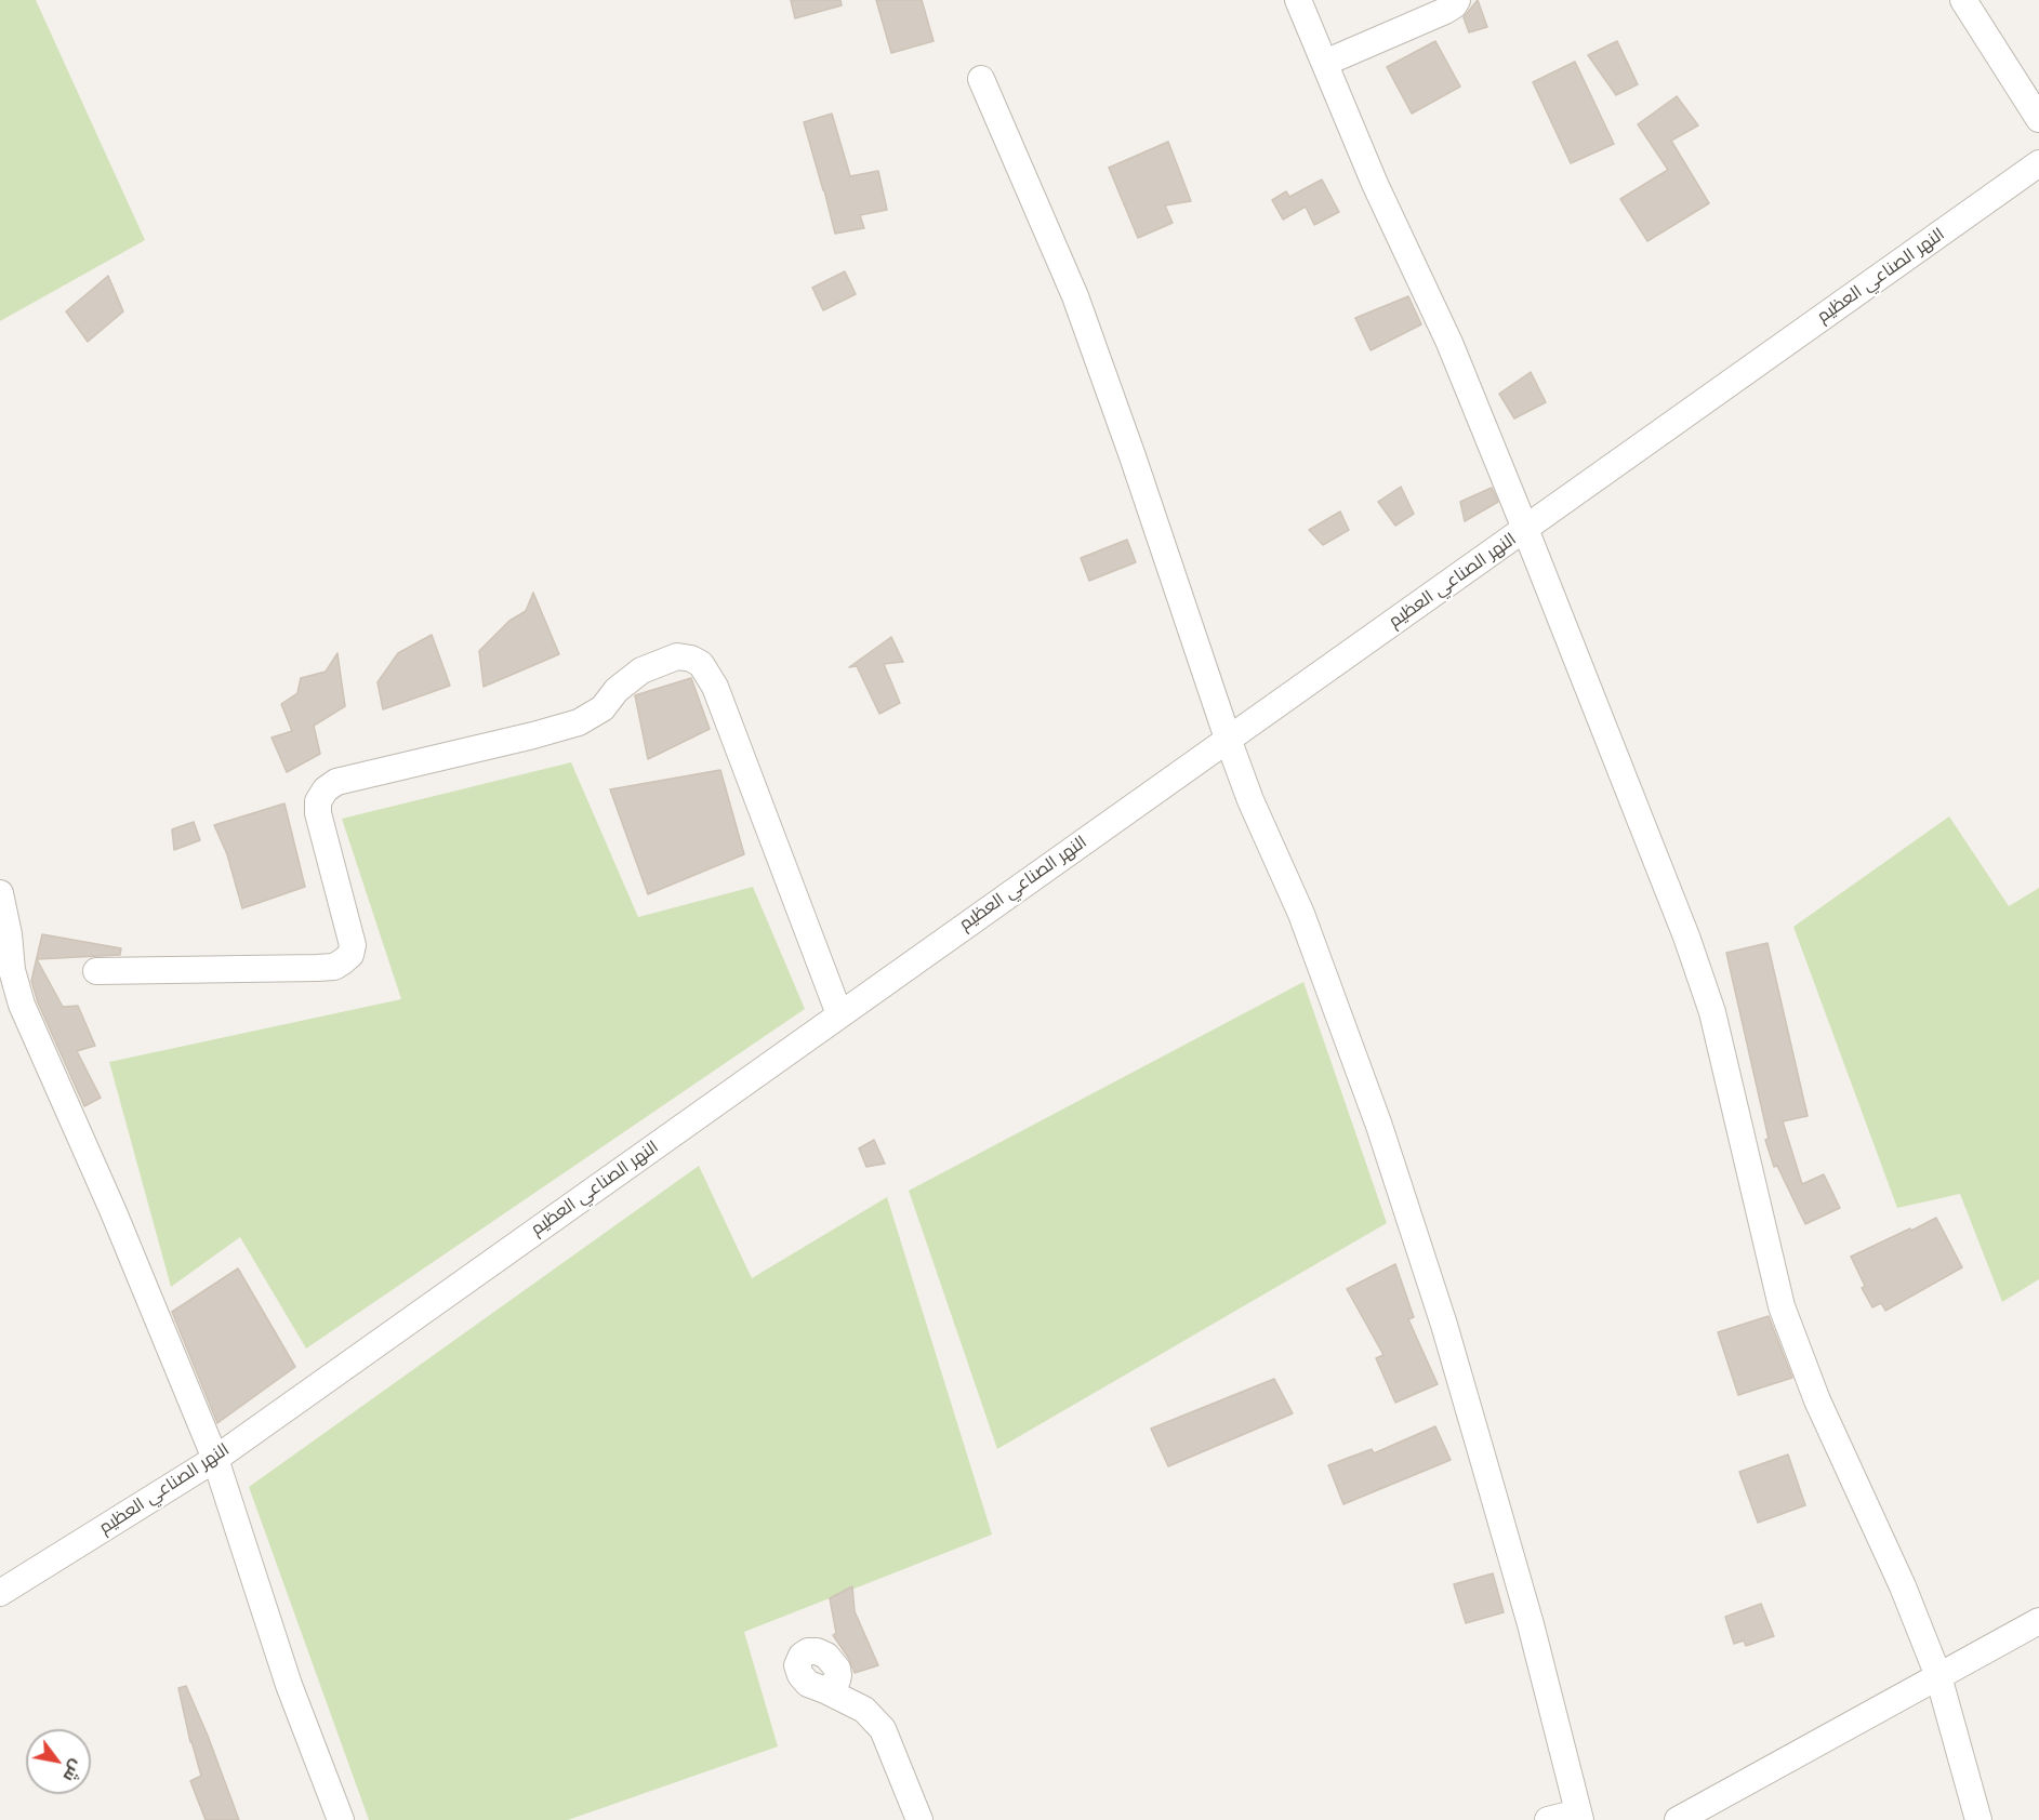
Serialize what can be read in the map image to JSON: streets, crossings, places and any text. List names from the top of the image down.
{
  "streets": {
    "street": ["النهر الصناعي العظيم"]
  },
  "north": "bottom right"
}
